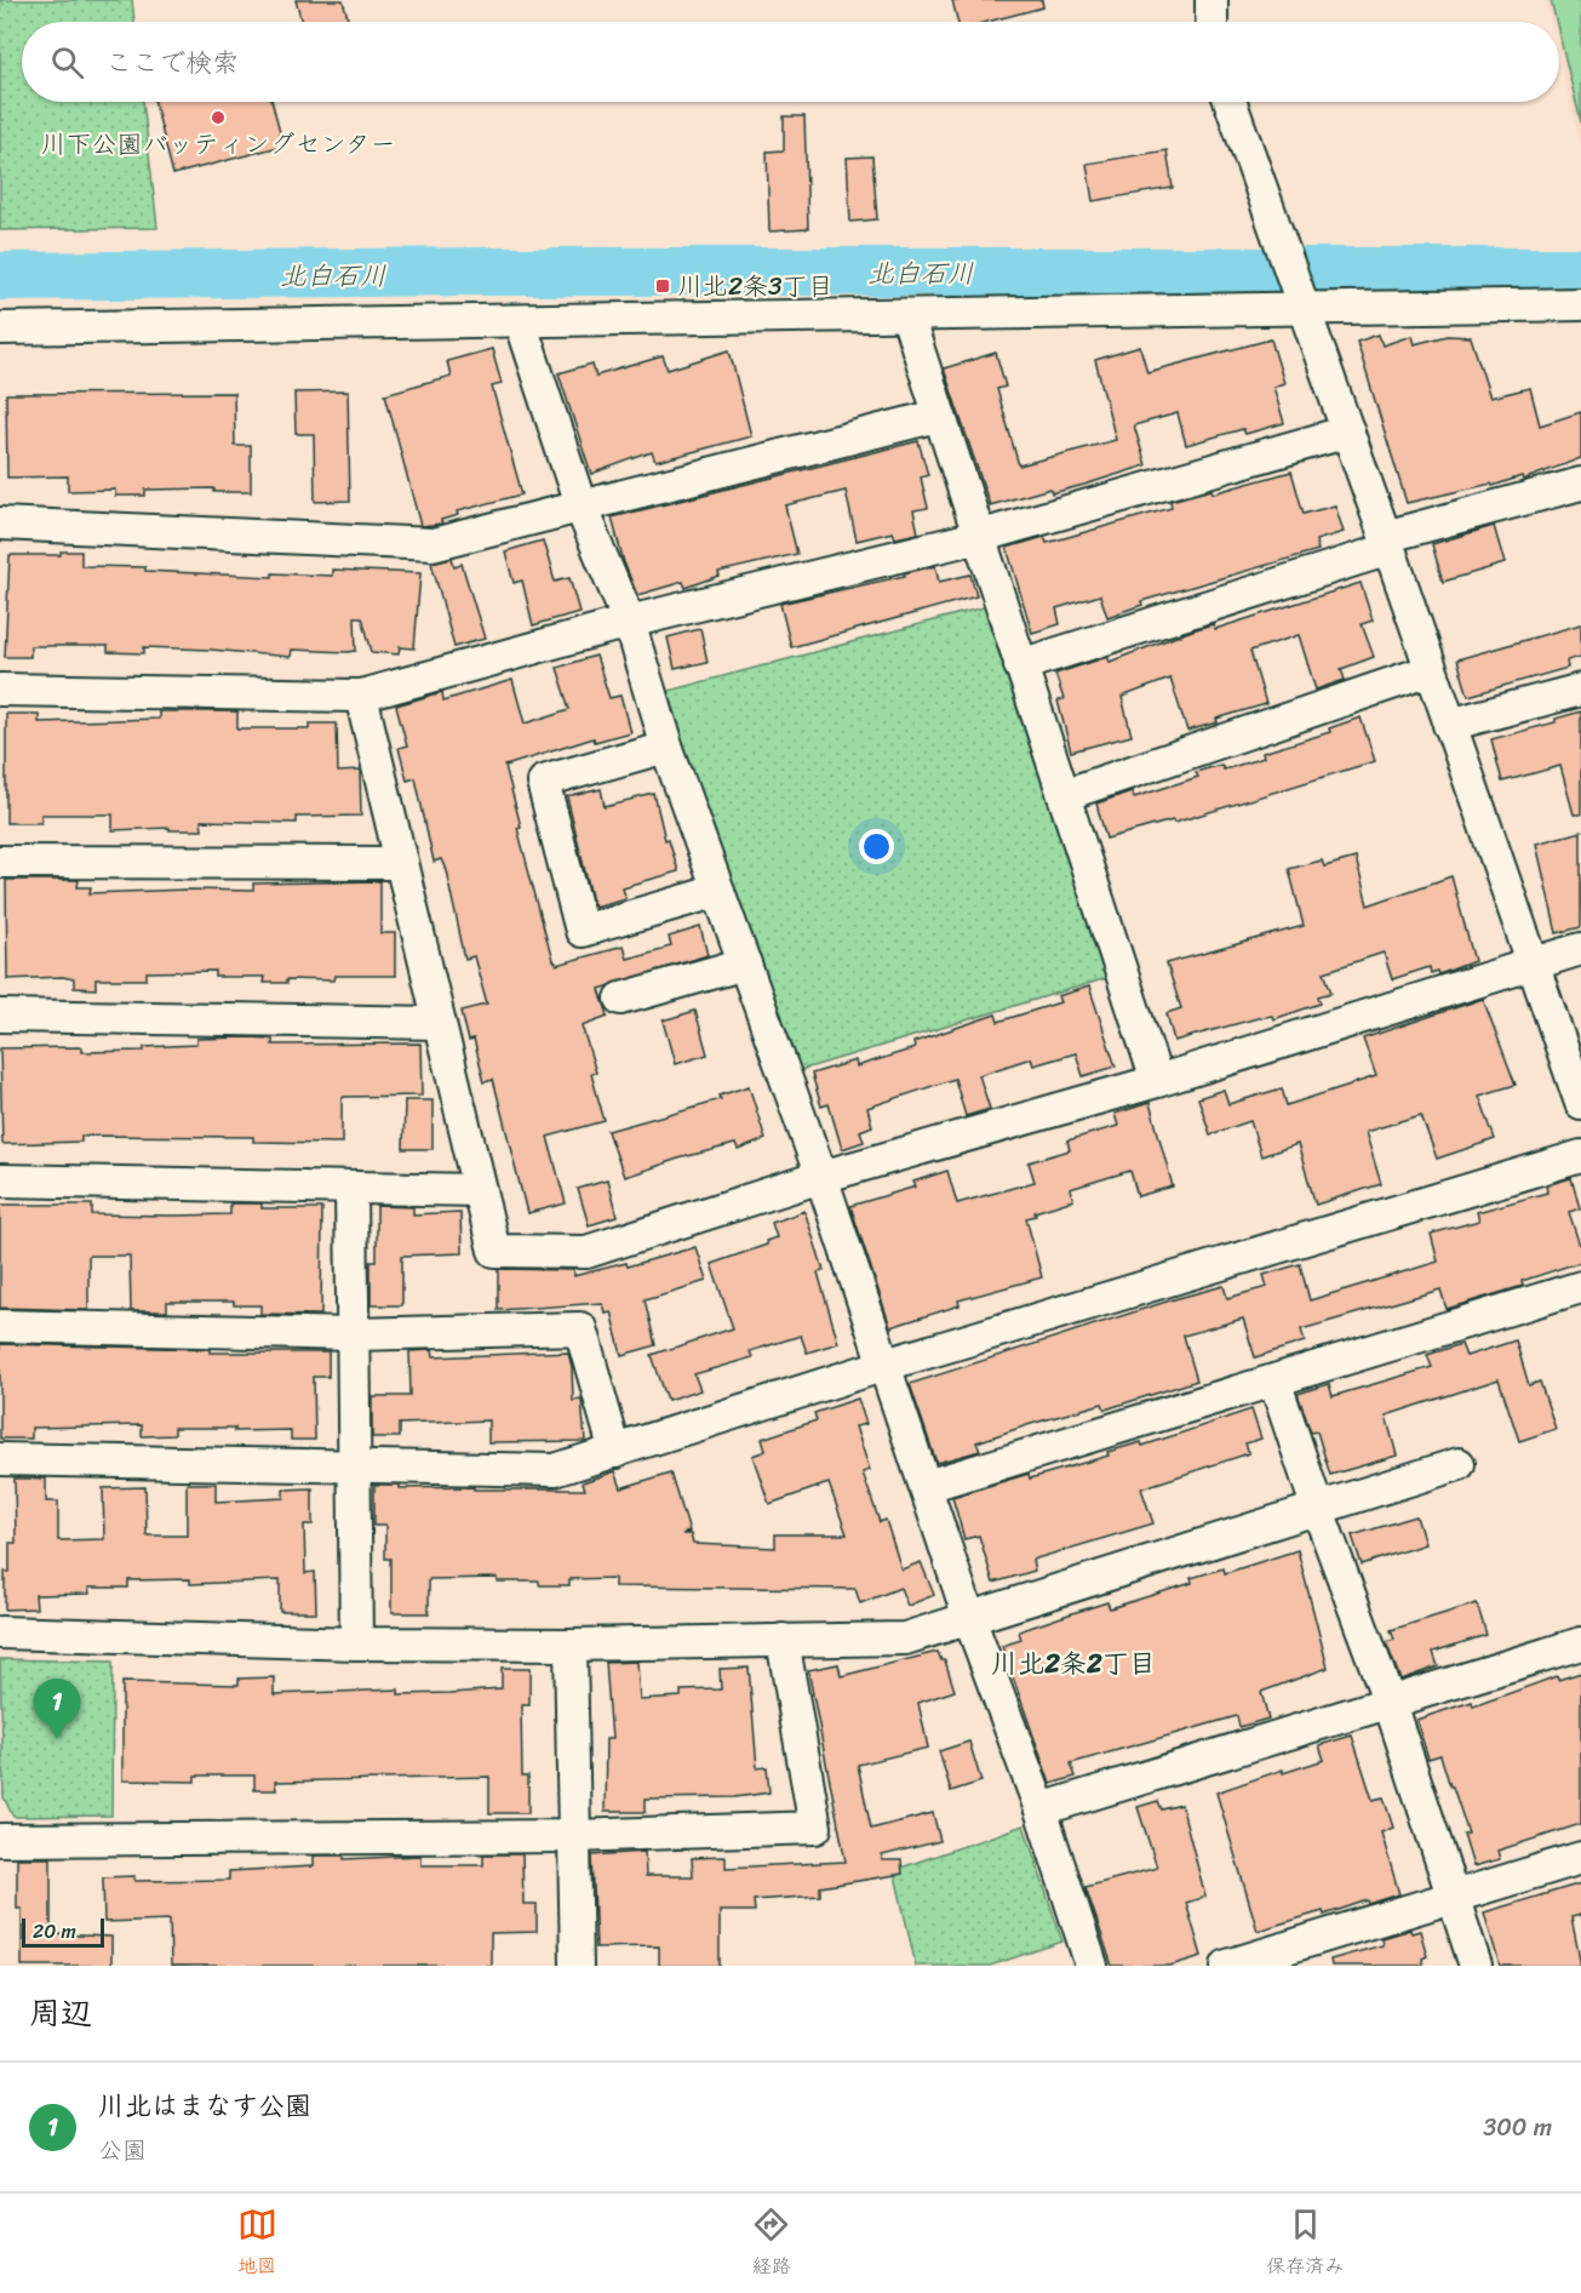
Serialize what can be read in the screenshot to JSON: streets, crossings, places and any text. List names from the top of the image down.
{
  "districts": ["川北2条2丁目"],
  "water": ["北白石川"],
  "places": {
    "other": ["川下公園バッティングセンター"],
    "transit": ["川北2条3丁目"]
  },
  "scale_bar": "20 m",
  "page": {
    "search": "ここで検索",
    "pins": "1",
    "scale": "20 m",
    "heading": "周辺",
    "list": [
      {
        "mark": "1",
        "name": "川北はまなす公園",
        "note": "公園",
        "value": "300 m"
      }
    ],
    "nav": ["地図", "経路", "保存済み"]
  }
}
